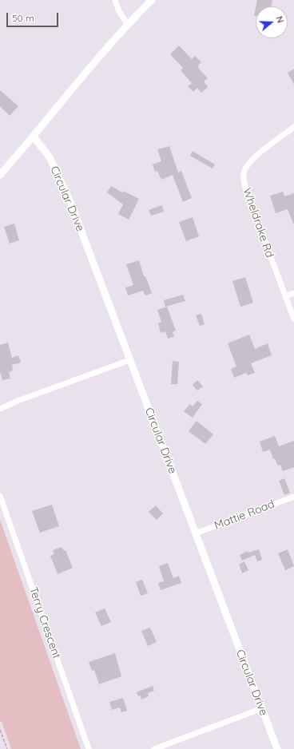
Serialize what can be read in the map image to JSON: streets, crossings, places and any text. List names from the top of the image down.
{
  "streets": {
    "street": [
      "Circular Drive",
      "Wheldrake Rd",
      "Mattie Road",
      "Terry Crescent"
    ]
  },
  "crossings": [
    ["Circular Drive", "Mattie Road"]
  ],
  "scale_bar": "50 m",
  "north": "right"
}
